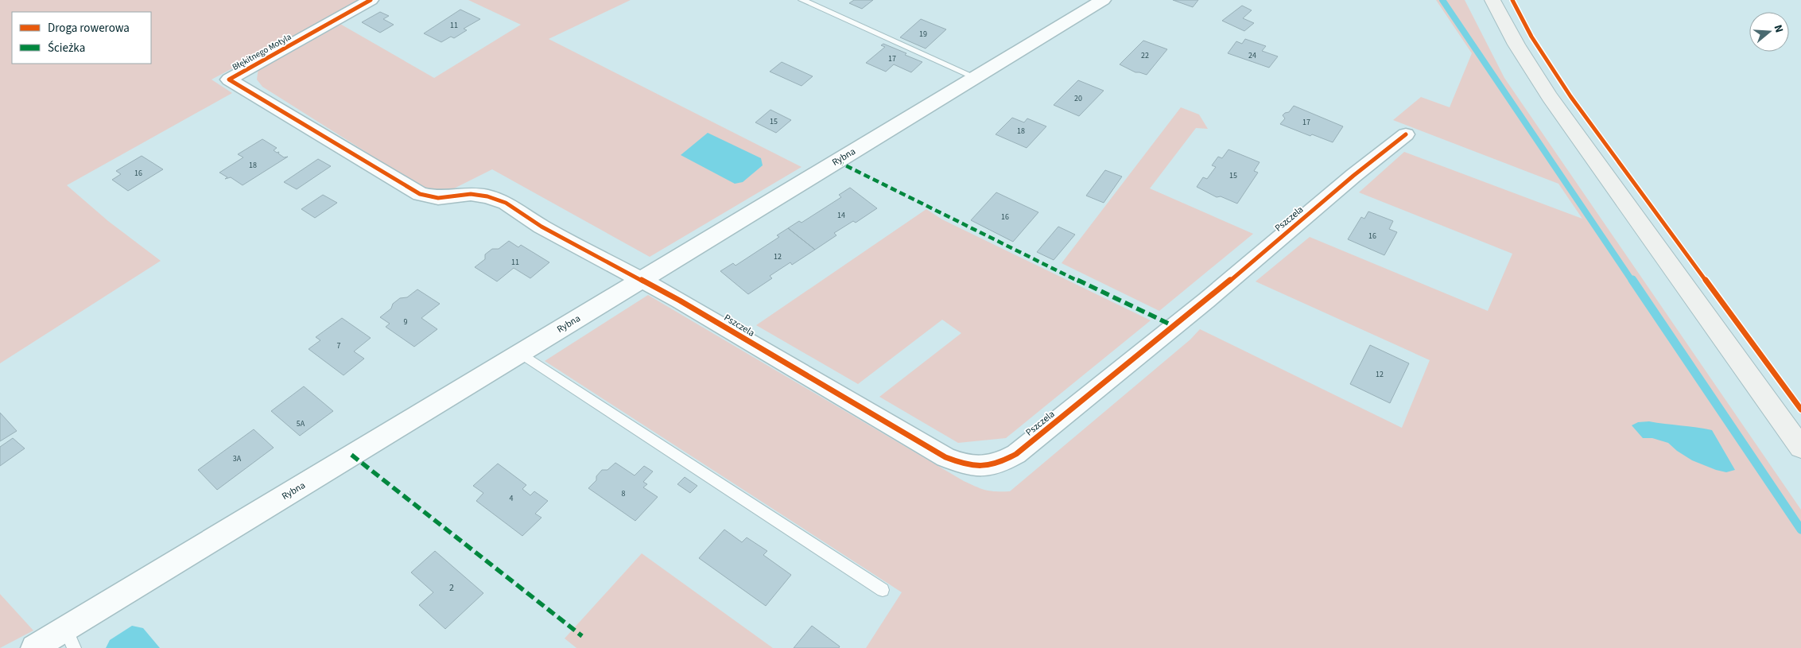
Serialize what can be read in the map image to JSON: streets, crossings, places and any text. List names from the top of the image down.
{
  "streets": {
    "street": ["Błękitnego Motyla", "Rybna", "Pszczela"]
  },
  "crossings": [
    ["Błękitnego Motyla", "Pszczela"],
    ["Rybna", "Pszczela"]
  ],
  "house_numbers": [
    "11",
    "19",
    "22",
    "24",
    "17",
    "20",
    "15",
    "17",
    "18",
    "18",
    "16",
    "15",
    "14",
    "16",
    "16",
    "12",
    "11",
    "9",
    "7",
    "12",
    "5A",
    "3A",
    "8",
    "4",
    "2"
  ],
  "legend": ["Droga rowerowa", "Ścieżka"],
  "north": "right"
}
